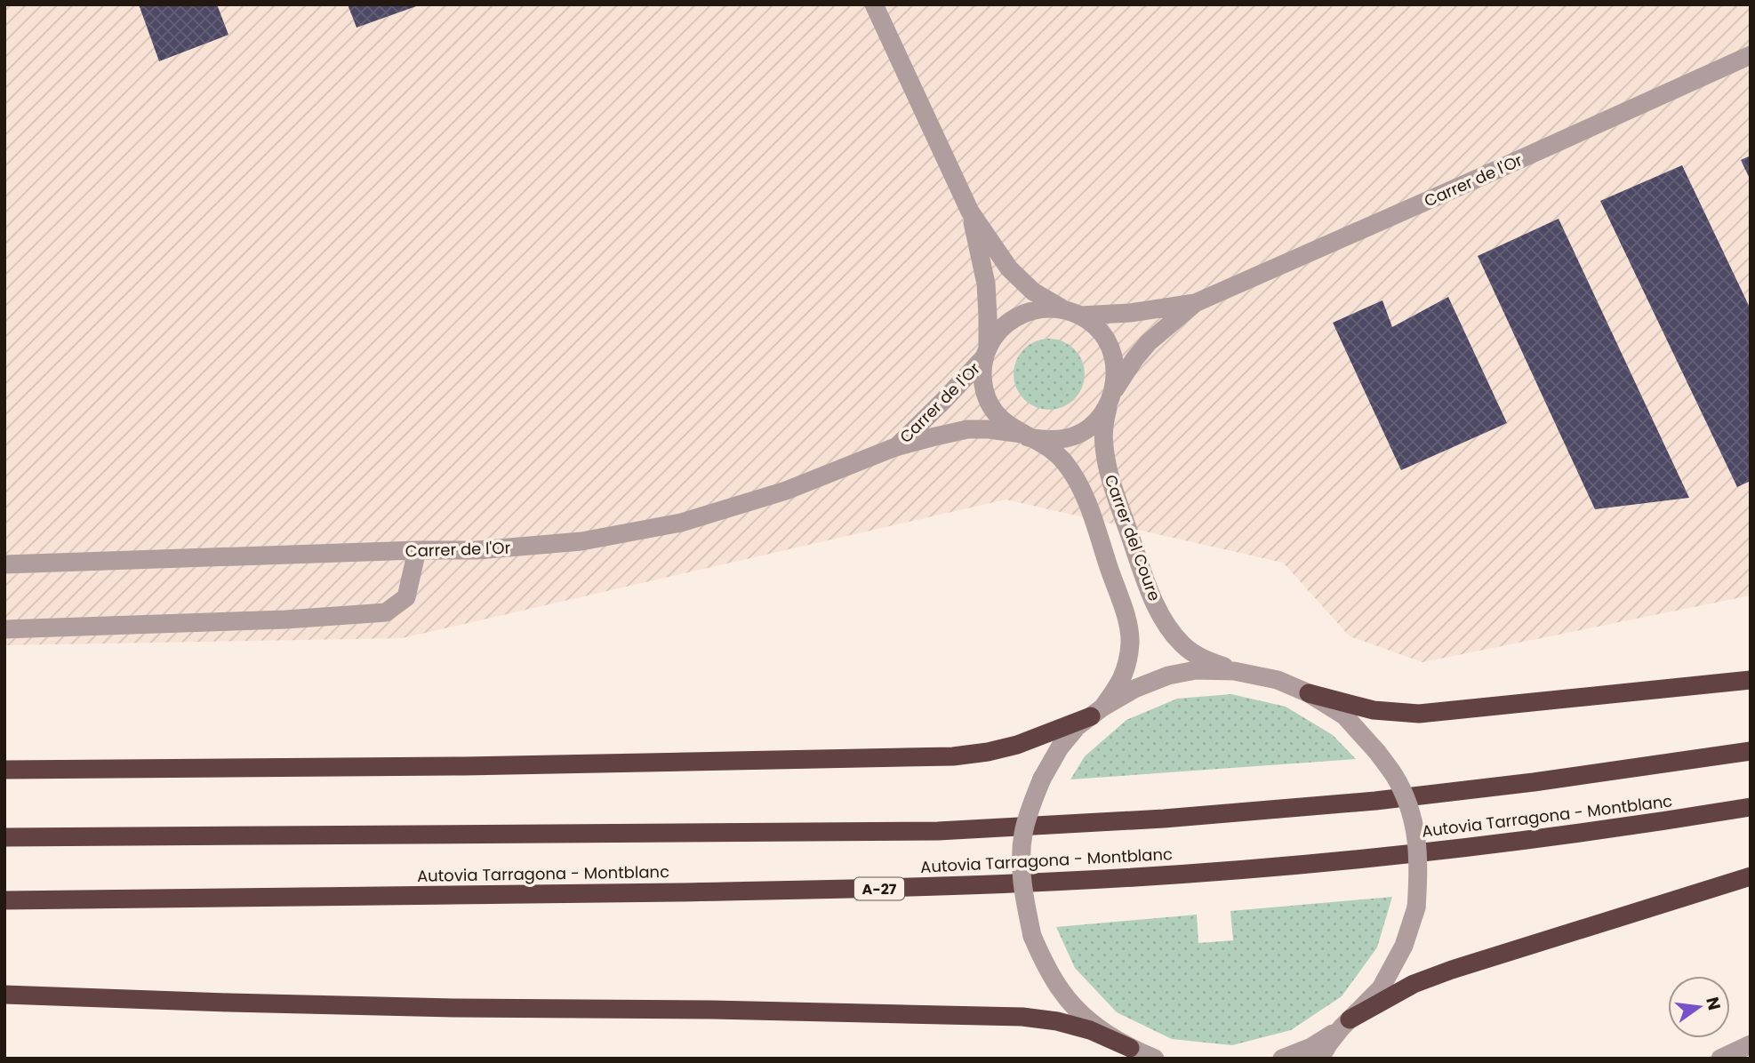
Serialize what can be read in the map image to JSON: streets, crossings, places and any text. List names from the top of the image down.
{
  "streets": {
    "highway": ["Autovia Tarragona - Montblanc", "A-27"],
    "street": ["Carrer de l'Or", "Carrer del Coure"]
  },
  "crossings": [
    ["Carrer de l'Or", "Carrer del Coure"]
  ],
  "north": "right"
}
